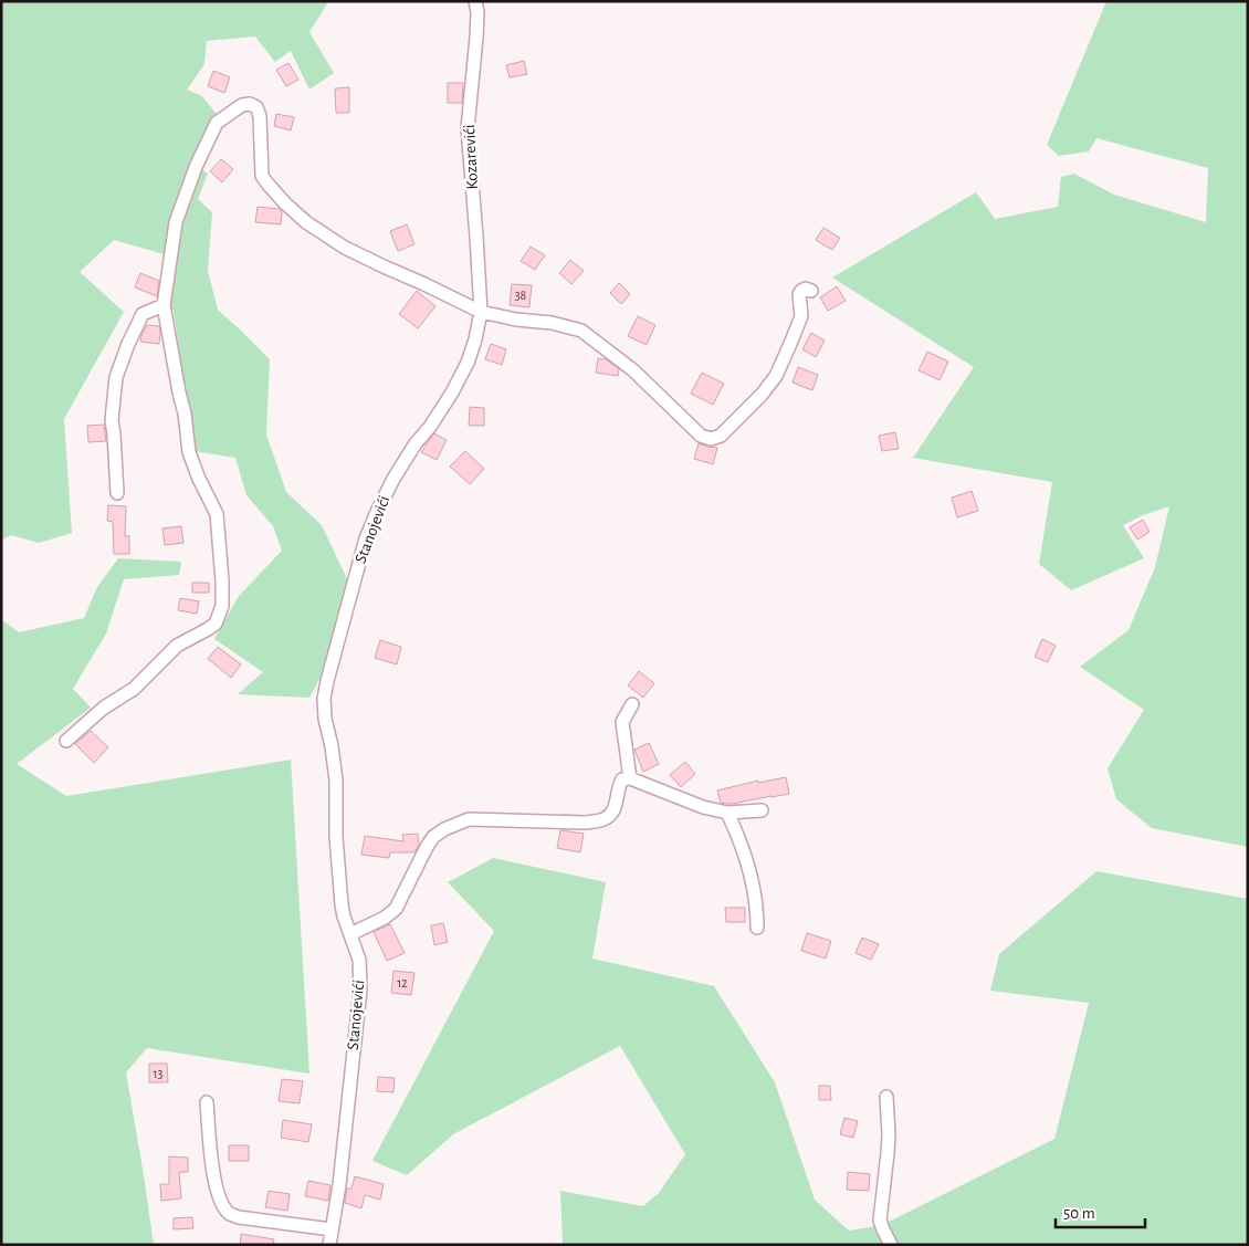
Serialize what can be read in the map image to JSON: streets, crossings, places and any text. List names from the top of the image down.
{
  "streets": {
    "street": ["Kozarevići", "Stanojevići"]
  },
  "crossings": [
    ["Kozarevići", "Stanojevići"]
  ],
  "house_numbers": ["38", "12", "13"],
  "scale_bar": "50 m"
}
